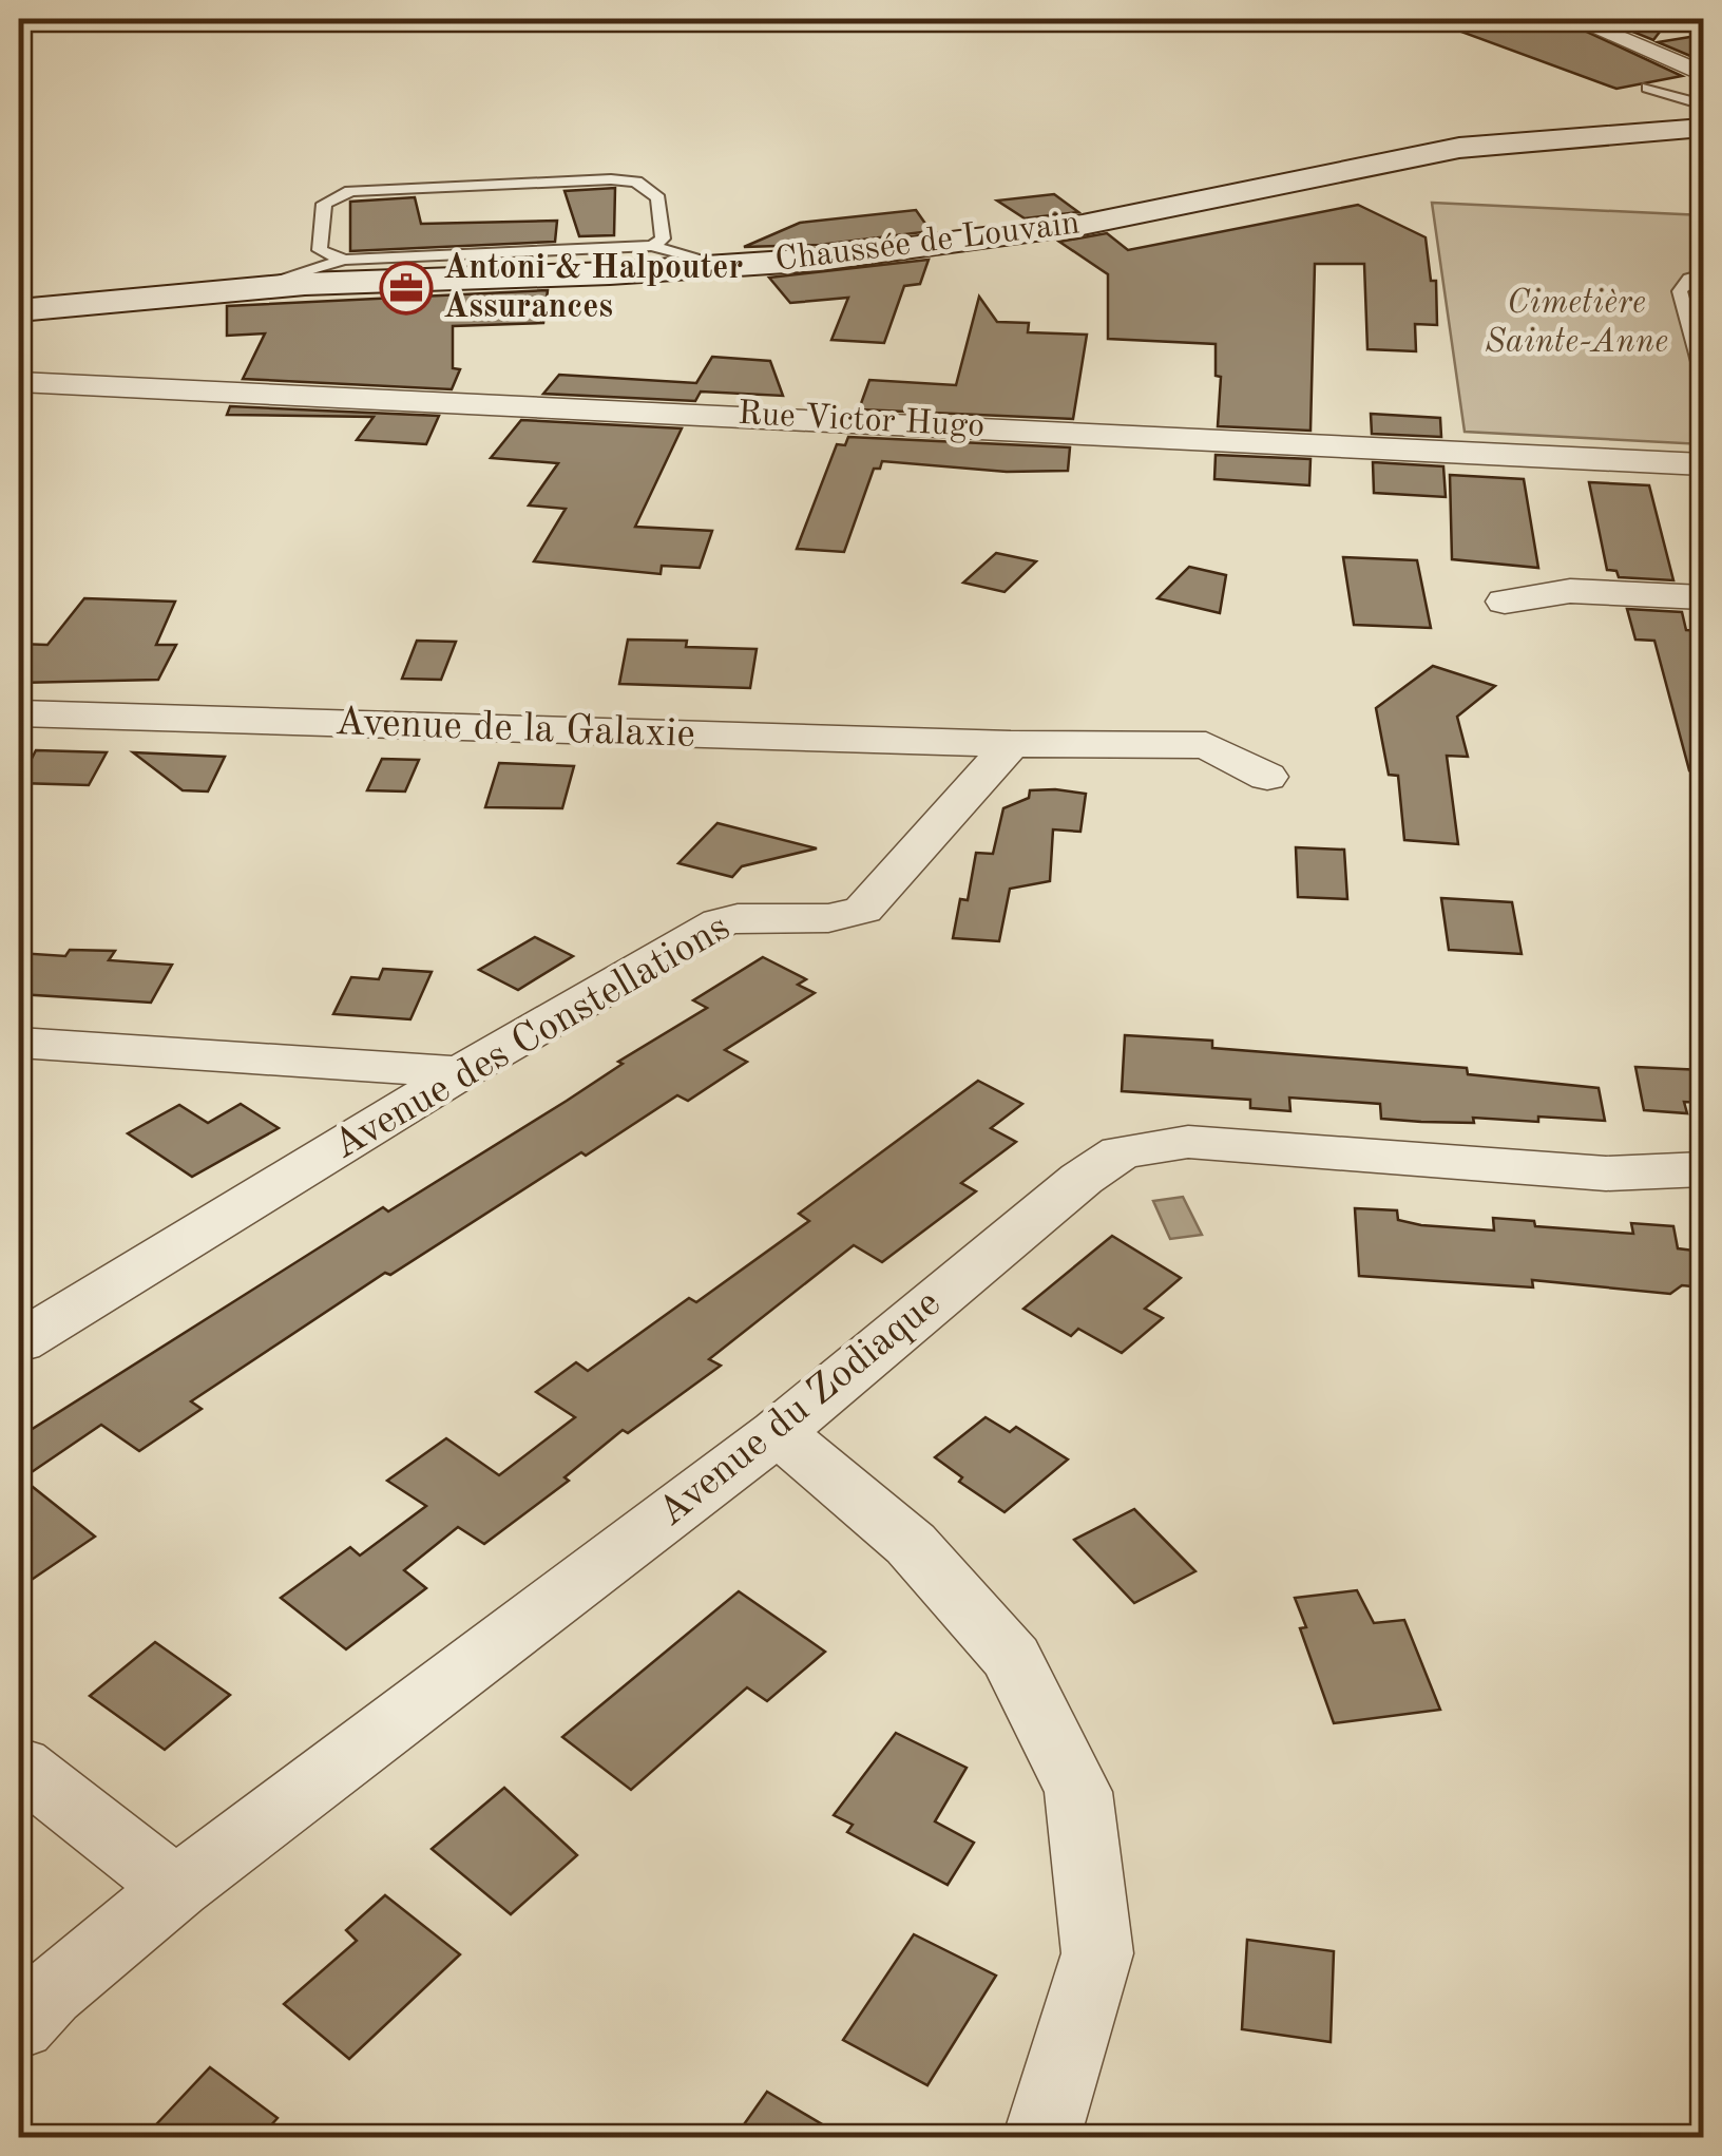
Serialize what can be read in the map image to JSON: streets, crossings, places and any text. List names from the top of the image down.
{
  "streets": {
    "main road": ["Chaussée de Louvain"],
    "street": [
      "Rue Victor Hugo",
      "Avenue de la Galaxie",
      "Avenue des Constellations",
      "Avenue du Zodiaque"
    ]
  },
  "crossings": [
    ["Avenue de la Galaxie", "Avenue des Constellations"]
  ],
  "parks": ["Cimetière Sainte-Anne"],
  "places": {
    "office": ["Antoni & Halpouter Assurances"]
  }
}
